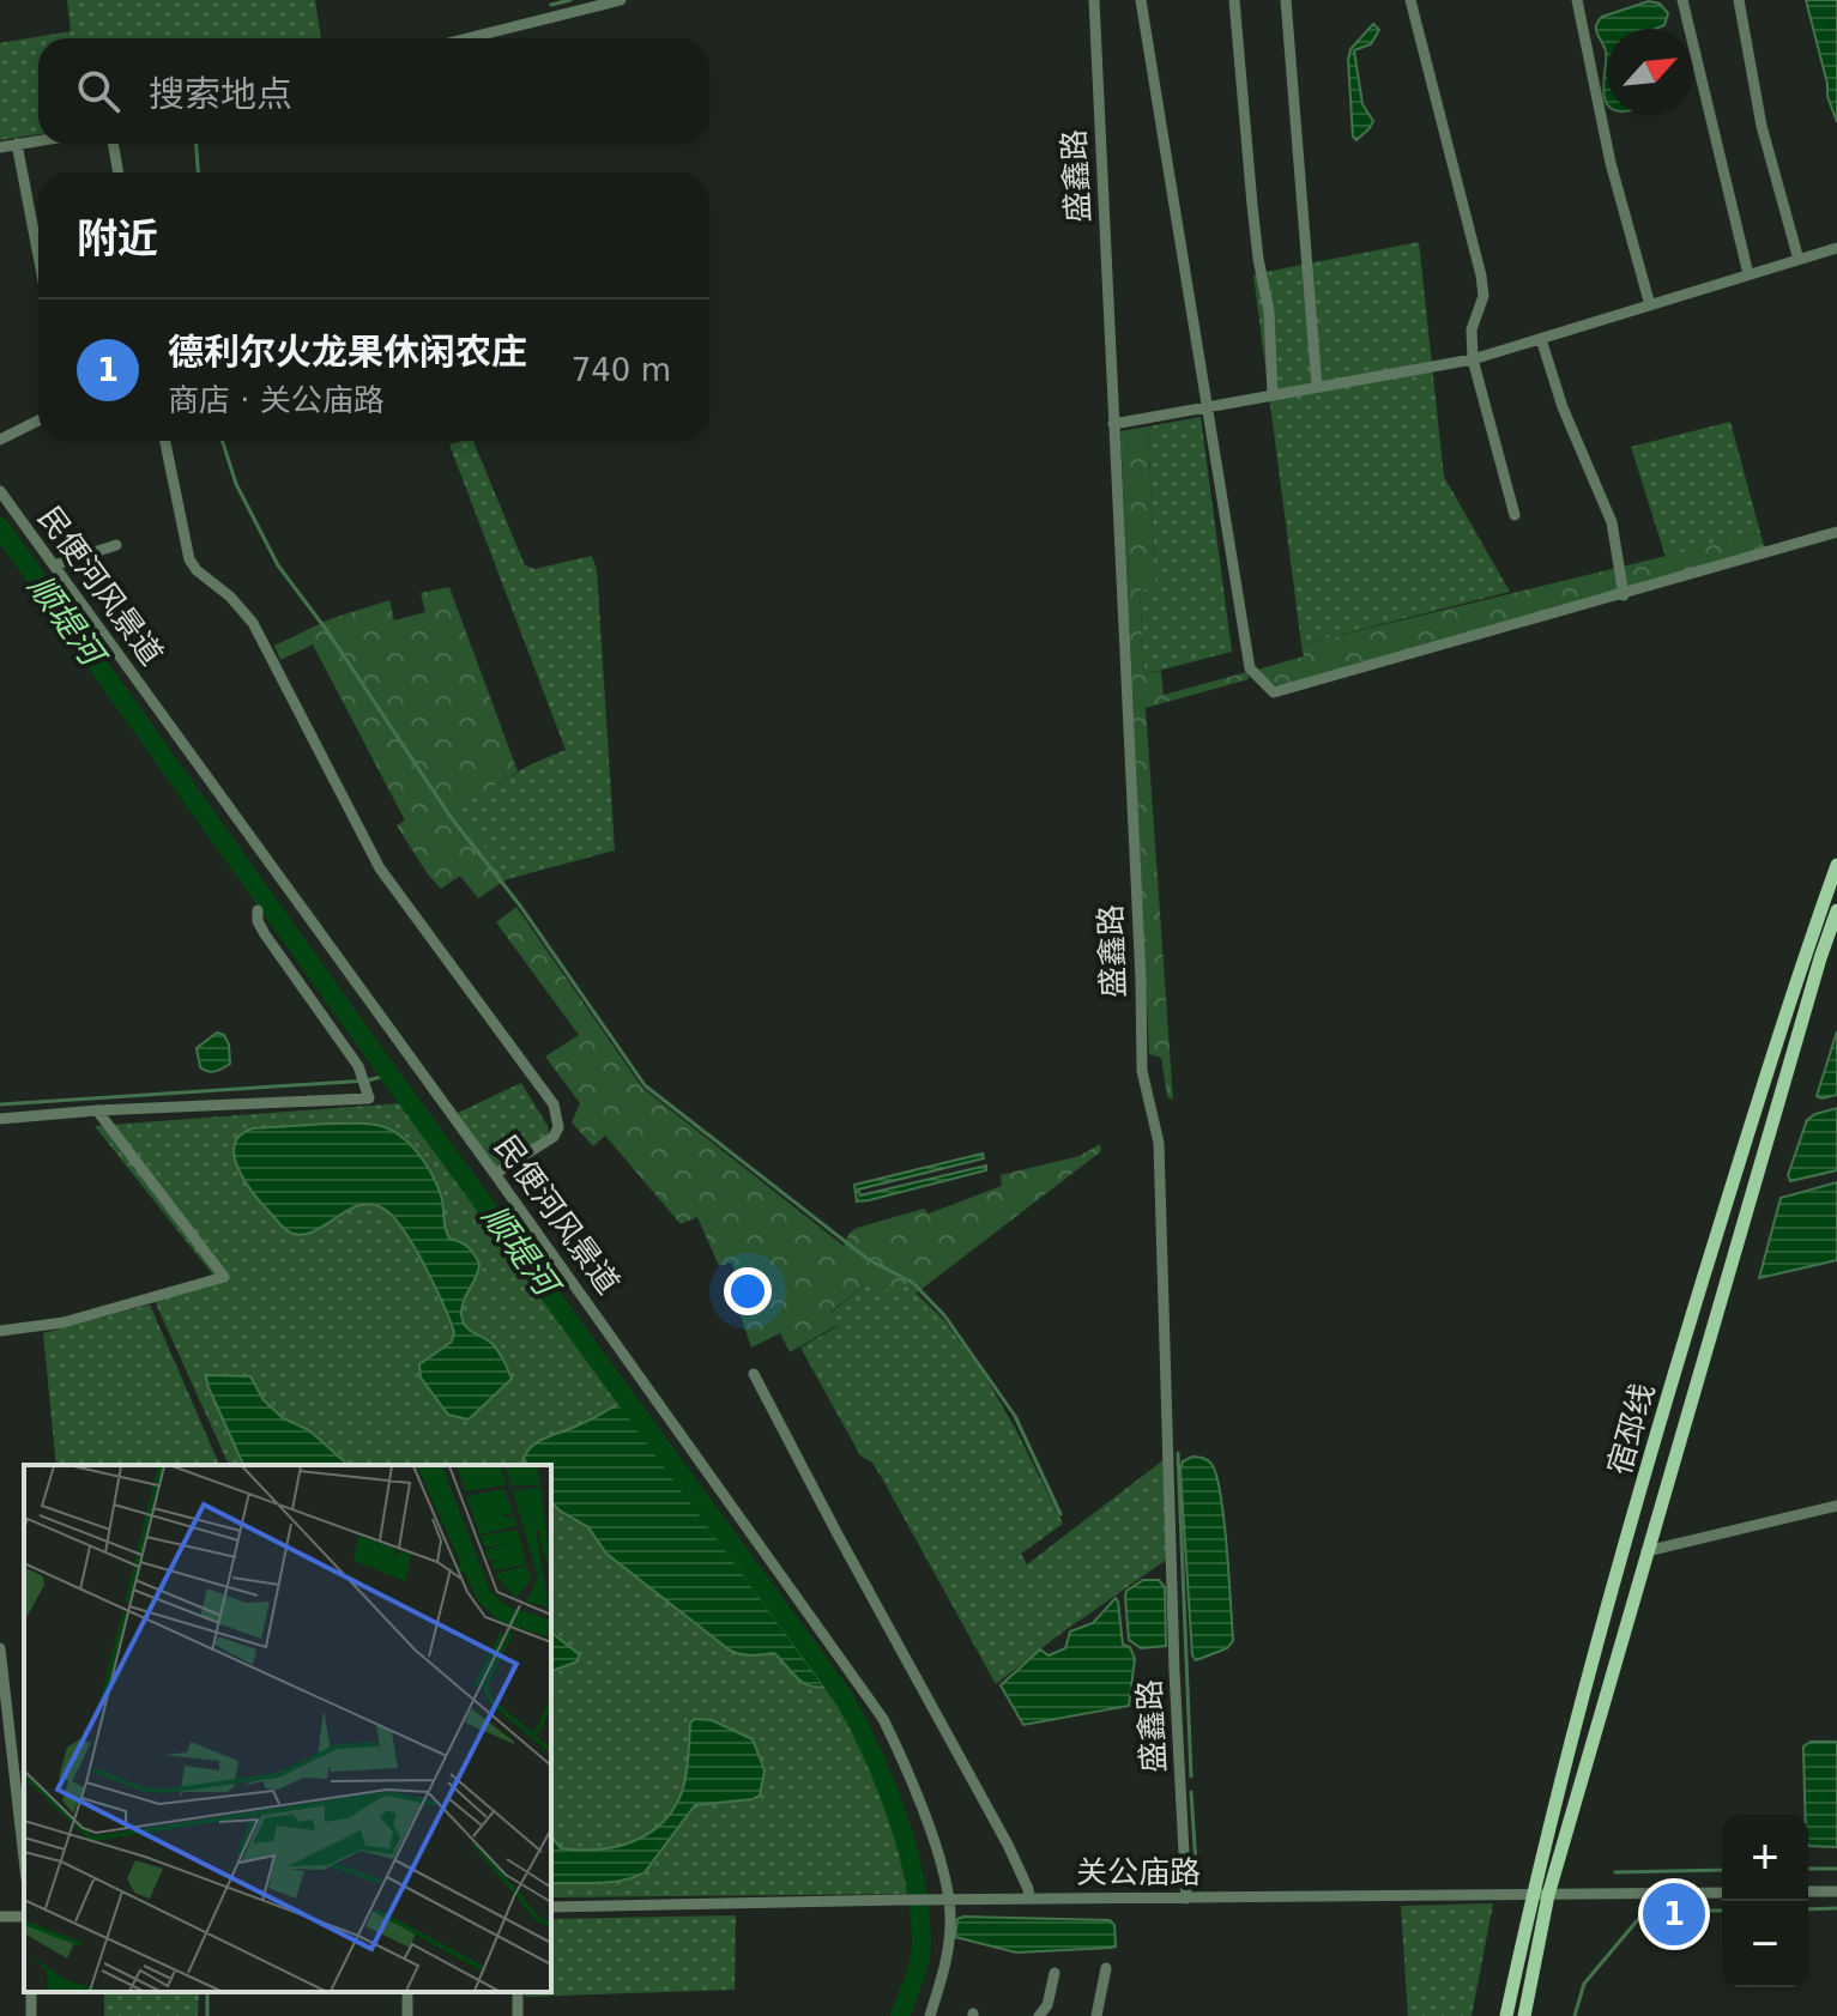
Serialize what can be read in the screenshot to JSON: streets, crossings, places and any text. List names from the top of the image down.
{
  "streets": {
    "main road": ["宿邳线"],
    "street": ["盛鑫路", "民便河风景道", "关公庙路"]
  },
  "crossings": [
    ["盛鑫路", "关公庙路"],
    ["民便河风景道", "关公庙路"],
    ["宿邳线", "关公庙路"]
  ],
  "water": ["顺堤河"],
  "north": "top right",
  "page": {
    "search": "搜索地点",
    "heading": "附近",
    "list": [
      {
        "mark": "1",
        "name": "德利尔火龙果休闲农庄",
        "note": "商店 · 关公庙路",
        "value": "740 m"
      }
    ],
    "map_buttons": ["+", "−"],
    "pins": "1"
  }
}
